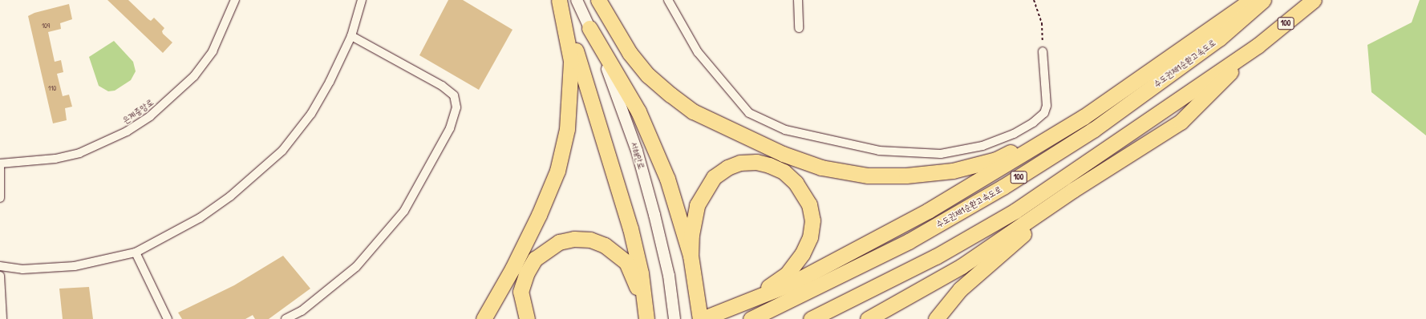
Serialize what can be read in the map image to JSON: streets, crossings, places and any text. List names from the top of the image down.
{
  "streets": {
    "highway": ["100", "수도권제1순환고속도로"],
    "main road": ["서해안로"],
    "street": ["은계중앙로"]
  },
  "house_numbers": ["109", "110"]
}
